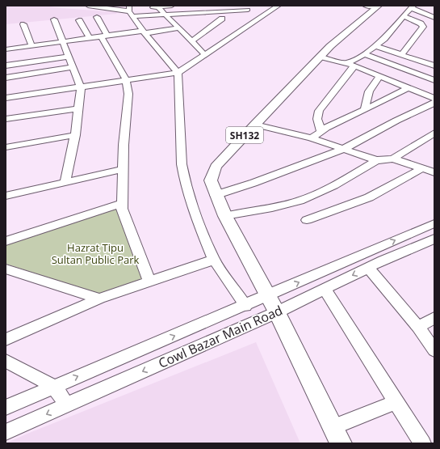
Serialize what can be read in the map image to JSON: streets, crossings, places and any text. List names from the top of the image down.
{
  "streets": {
    "main road": ["SH132"],
    "street": ["Cowl Bazar Main Road"]
  },
  "crossings": [
    ["SH132", "Cowl Bazar Main Road"]
  ],
  "parks": ["Hazrat Tipu Sultan Public Park"]
}
